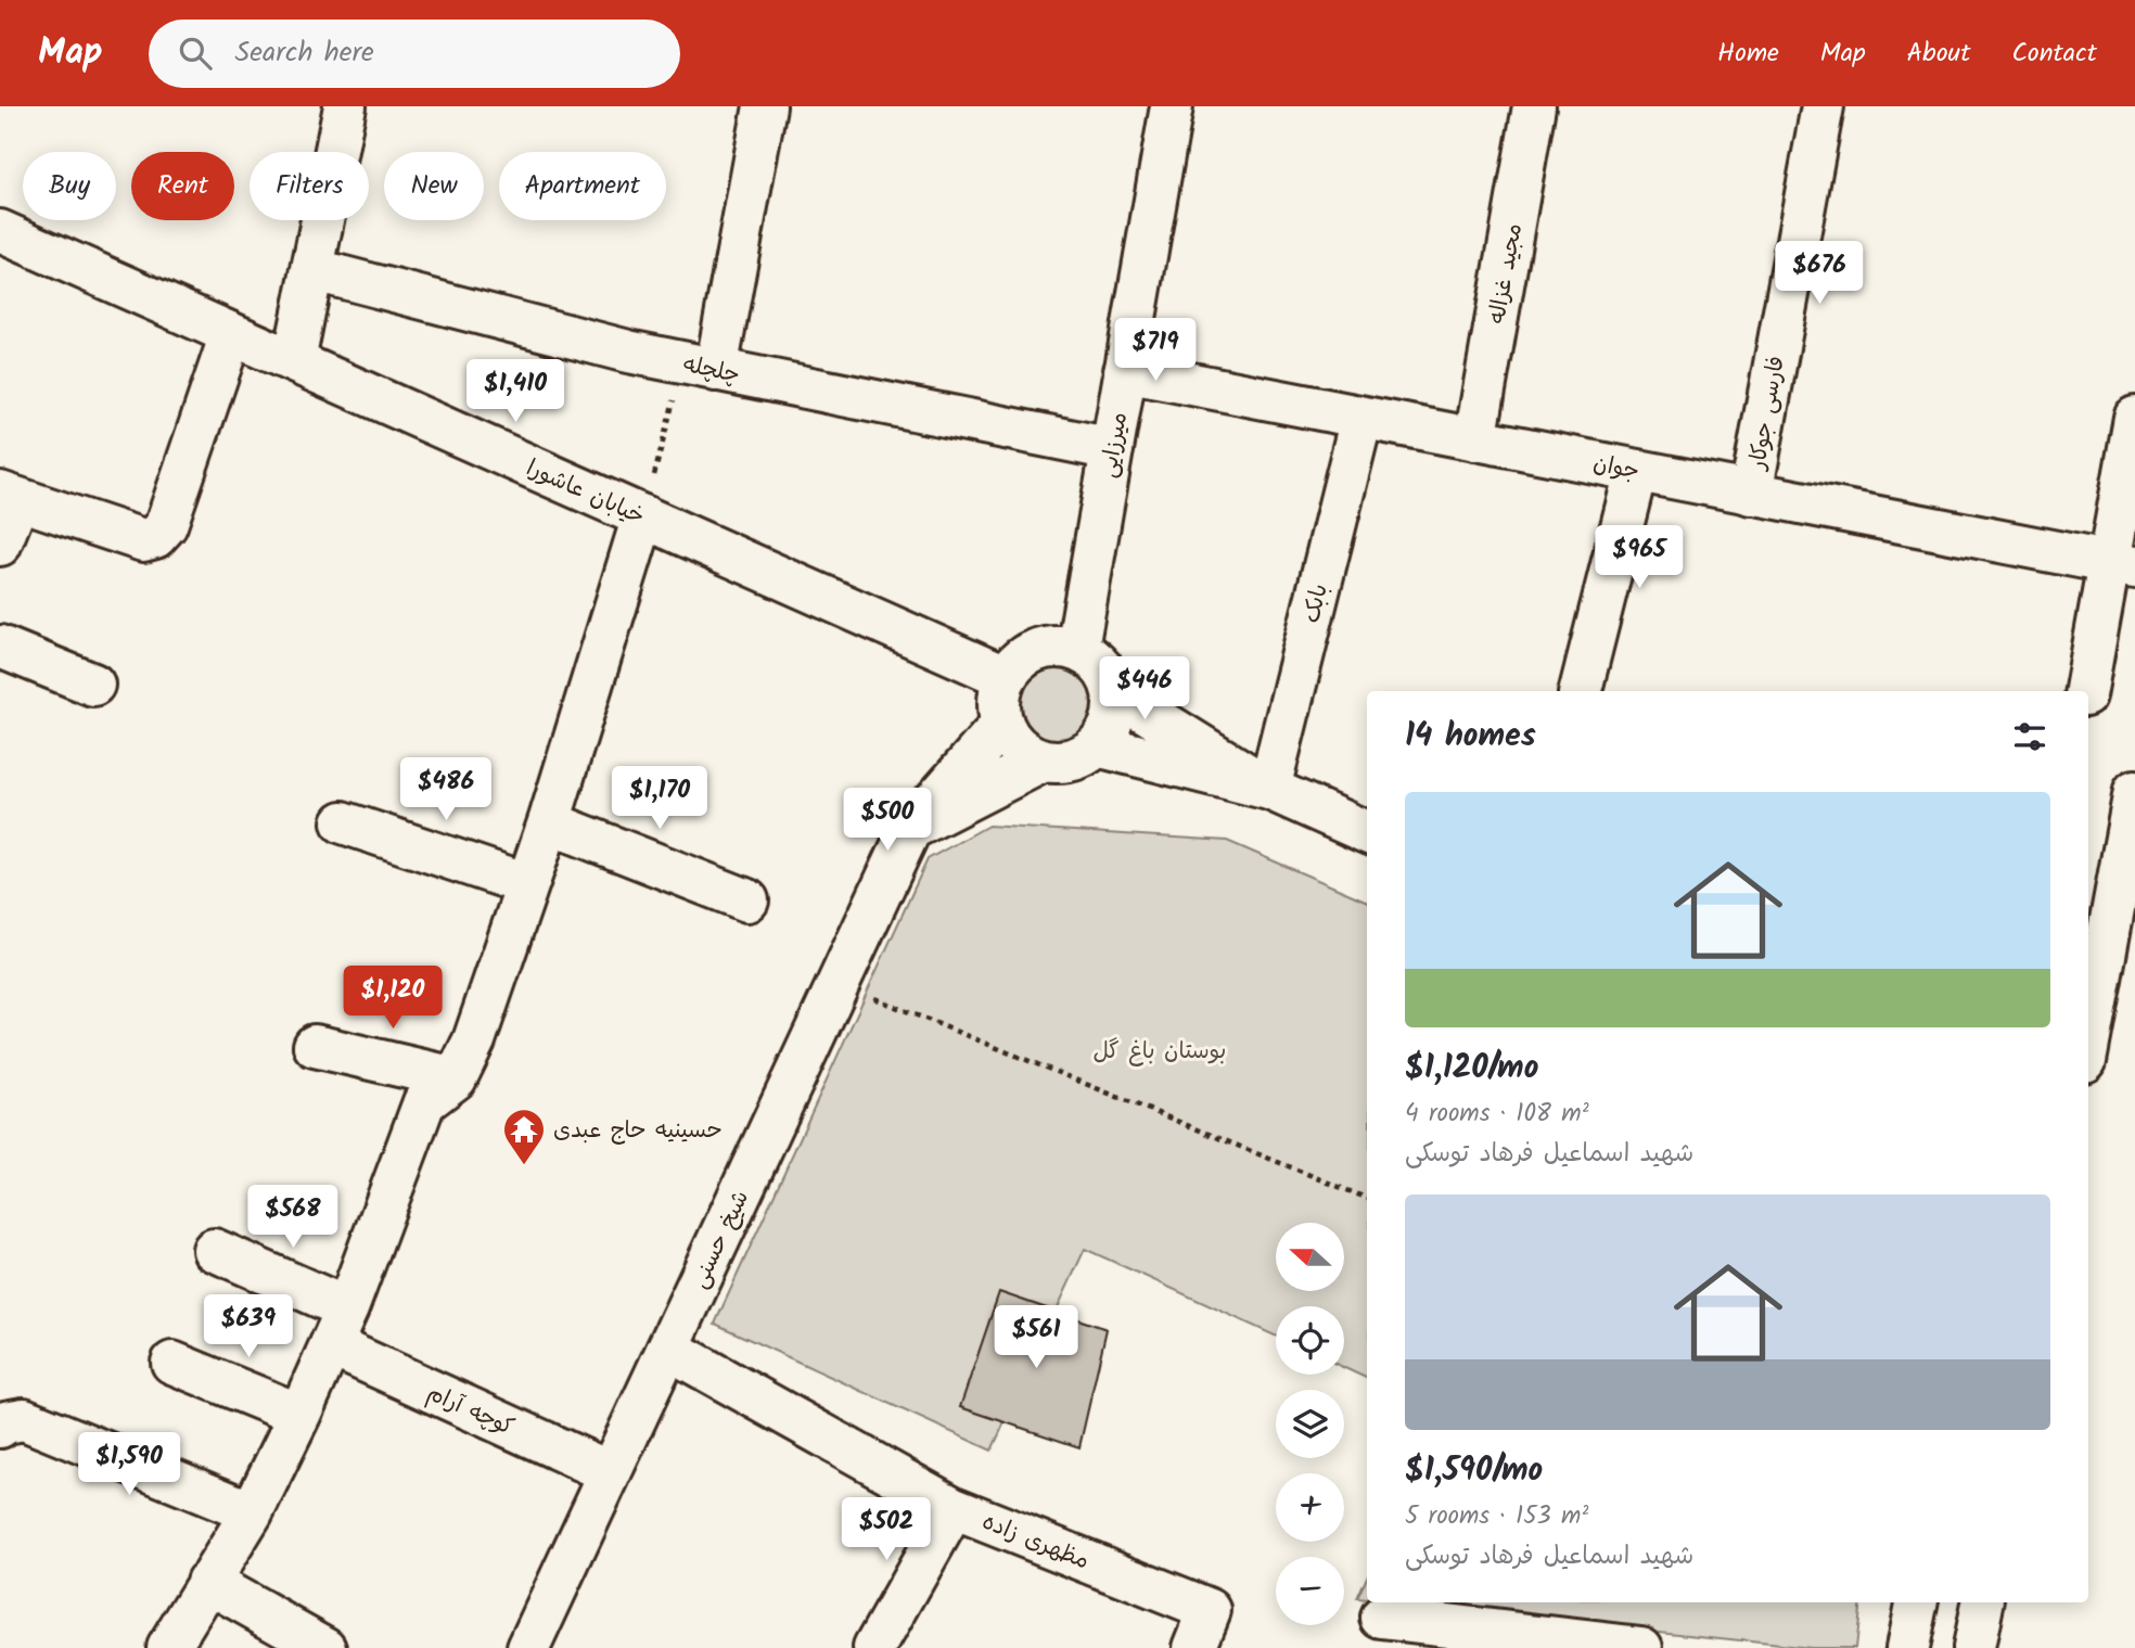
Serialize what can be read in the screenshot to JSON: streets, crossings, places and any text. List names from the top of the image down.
{
  "streets": {
    "street": [
      "مجید غزاله",
      "چلچله",
      "فارسی جوکار",
      "میرزایی",
      "جوان",
      "خیابان عاشورا",
      "بابک",
      "شیخ حسنی",
      "کوچه آرام",
      "مظهری زاده"
    ]
  },
  "crossings": [
    ["مجید غزاله", "جوان"],
    ["چلچله", "میرزایی"],
    ["فارسی جوکار", "جوان"],
    ["میرزایی", "جوان"],
    ["میرزایی", "خیابان عاشورا"],
    ["میرزایی", "شیخ حسنی"],
    ["جوان", "بابک"],
    ["خیابان عاشورا", "شیخ حسنی"],
    ["شیخ حسنی", "کوچه آرام"],
    ["شیخ حسنی", "مظهری زاده"]
  ],
  "parks": ["بوستان باغ گل"],
  "places": {
    "temple": ["حسینیه حاج عبدی"]
  },
  "north": "left",
  "page": {
    "header": "Map",
    "search": "Search here",
    "nav": [
      "Home",
      "Map",
      "About",
      "Contact"
    ],
    "chip": [
      "Buy",
      "Rent",
      "Filters",
      "New",
      "Apartment"
    ],
    "price": [
      "$676",
      "$719",
      "$1,410",
      "$965",
      "$446",
      "$486",
      "$1,170",
      "$500",
      "$1,120",
      "$568",
      "$639",
      "$561",
      "$1,590",
      "$502"
    ],
    "heading": "14 homes",
    "list": [
      {
        "name": "$1,120/mo",
        "note": "4 rooms · 108 m² · شهید اسماعیل فرهاد توسکی"
      },
      {
        "name": "$1,590/mo",
        "note": "5 rooms · 153 m² · شهید اسماعیل فرهاد توسکی"
      }
    ],
    "map_buttons": ["+", "−"]
  }
}
